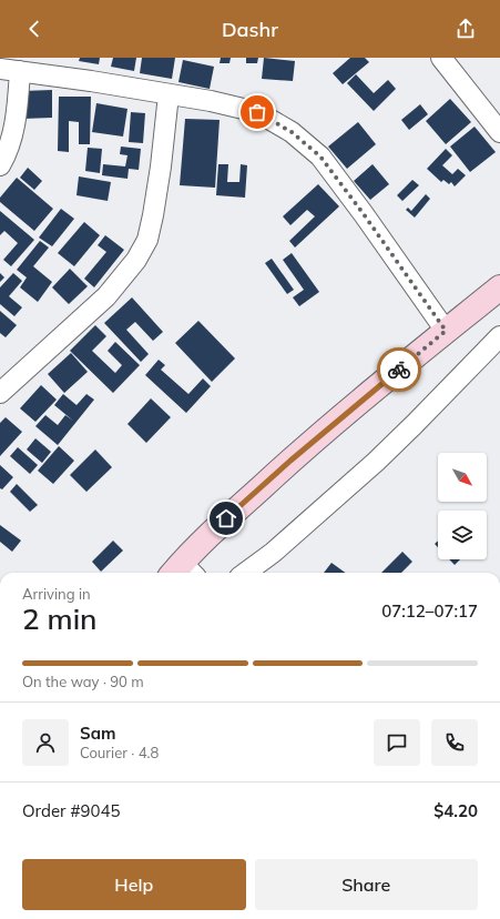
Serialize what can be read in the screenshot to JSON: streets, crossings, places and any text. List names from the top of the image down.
{
  "north": "bottom right",
  "page": {
    "header": "Dashr",
    "heading": ["2 min", "Arriving in", "07:12–07:17"],
    "panel": [
      "Sam",
      "Courier · 4.8",
      "Order #9045",
      "$4.20"
    ],
    "bar": "On the way · 90 m",
    "buttons": ["Help", "Share"]
  }
}
